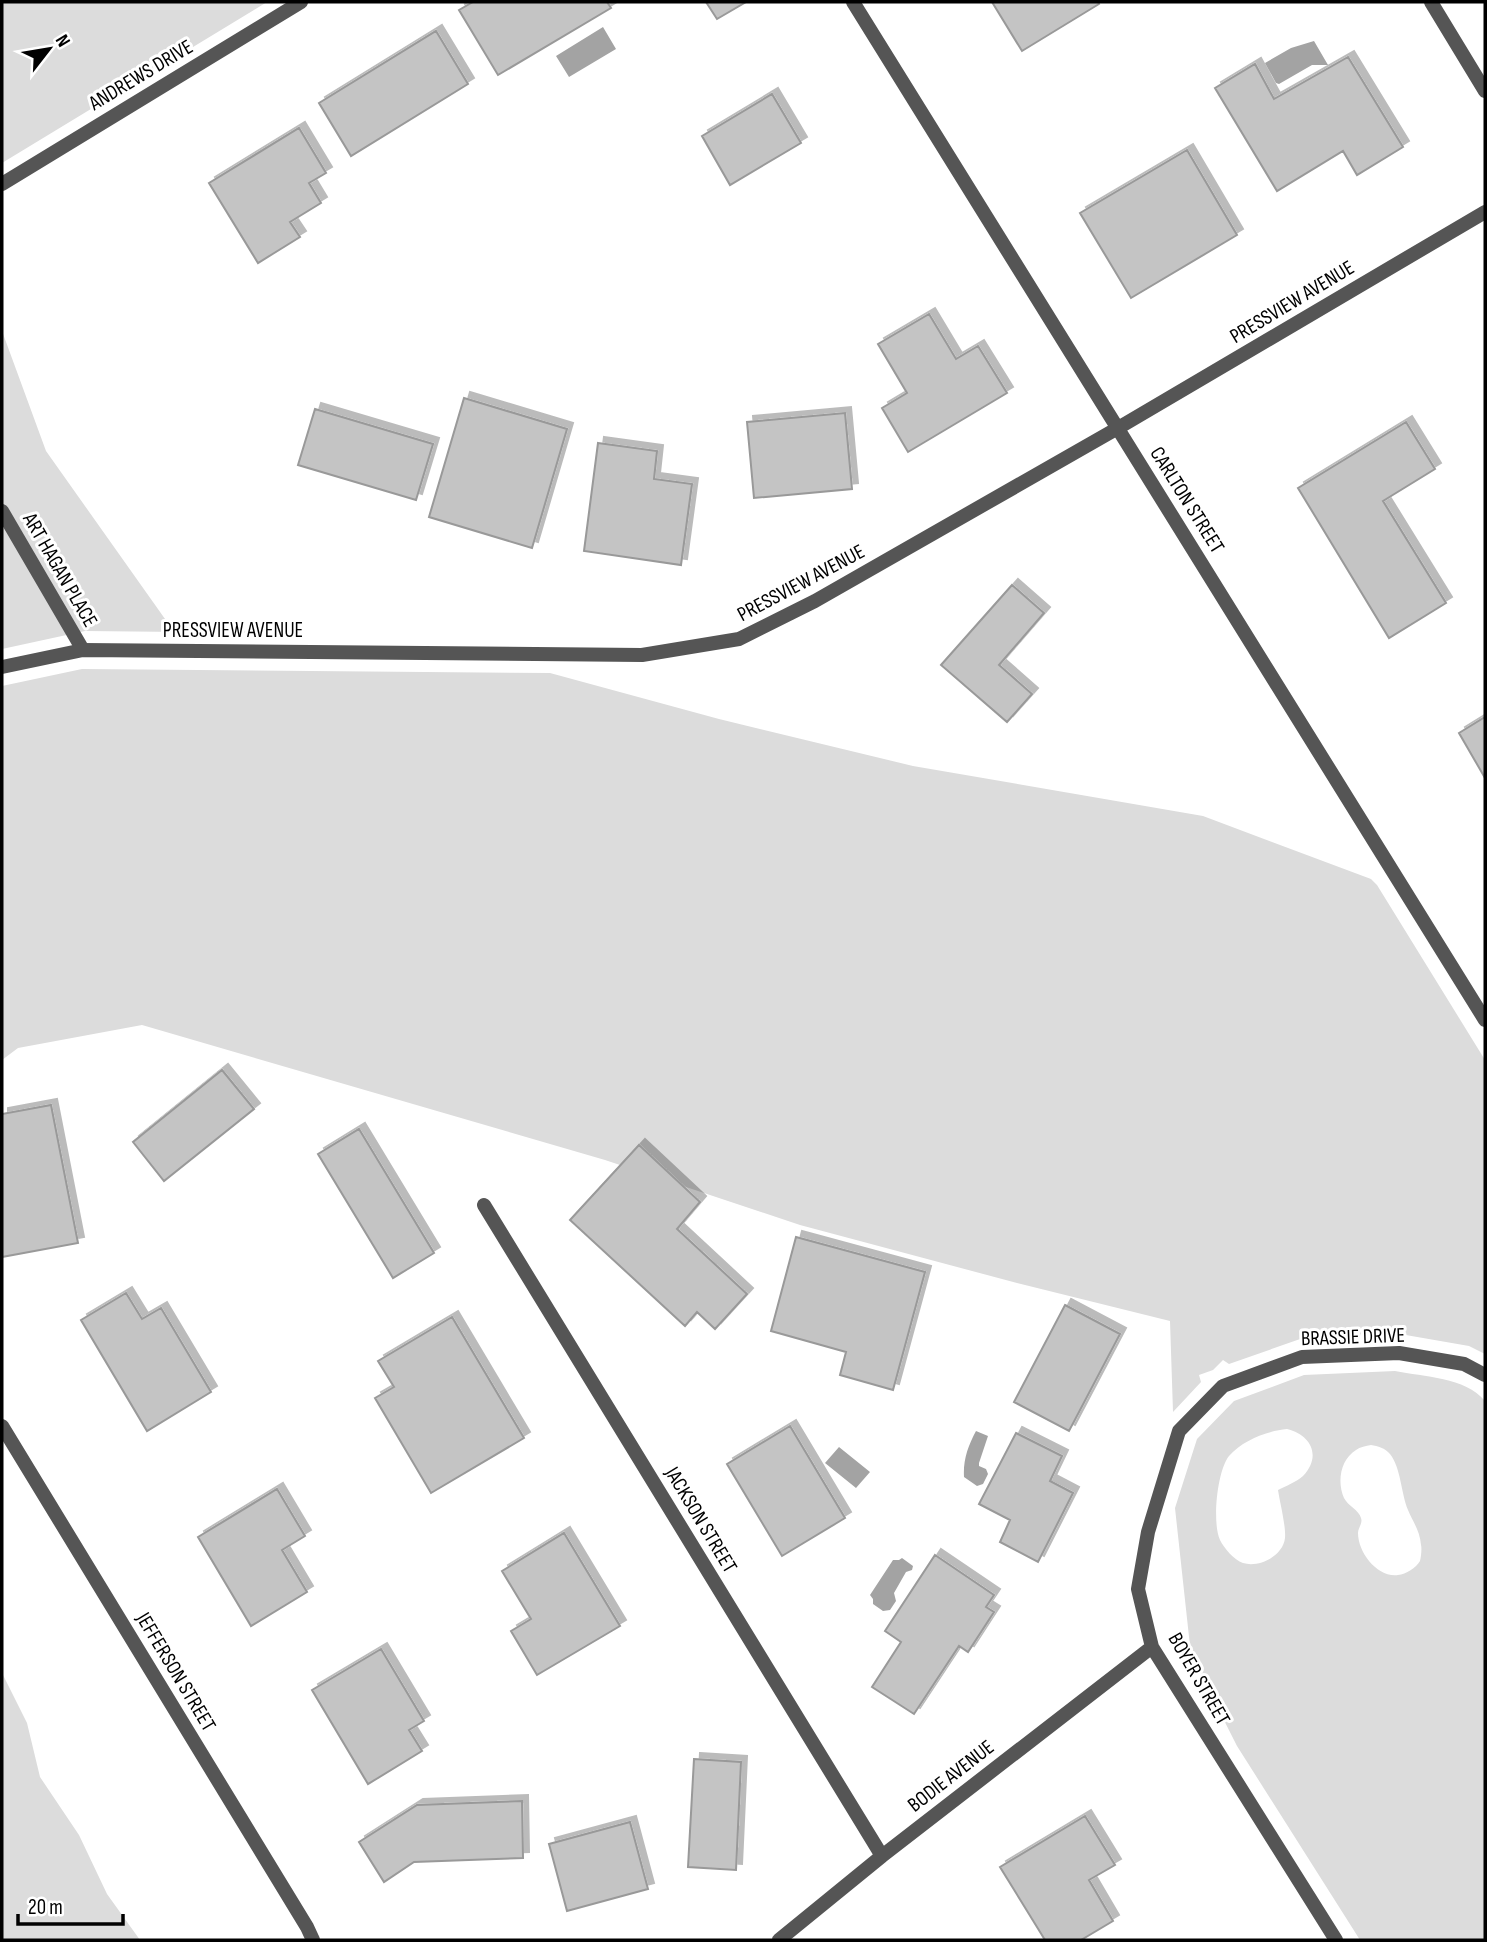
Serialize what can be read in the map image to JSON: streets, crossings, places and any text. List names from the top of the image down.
{
  "streets": {
    "street": [
      "ANDREWS DRIVE",
      "PRESSVIEW AVENUE",
      "CARLTON STREET",
      "ART HAGAN PLACE",
      "BRASSIE DRIVE",
      "JACKSON STREET",
      "JEFFERSON STREET",
      "BOYER STREET",
      "BODIE AVENUE"
    ]
  },
  "crossings": [
    ["PRESSVIEW AVENUE", "CARLTON STREET"],
    ["PRESSVIEW AVENUE", "ART HAGAN PLACE"],
    ["BRASSIE DRIVE", "BOYER STREET"],
    ["JACKSON STREET", "BODIE AVENUE"],
    ["BOYER STREET", "BODIE AVENUE"]
  ],
  "scale_bar": "20 m",
  "north": "top right"
}
